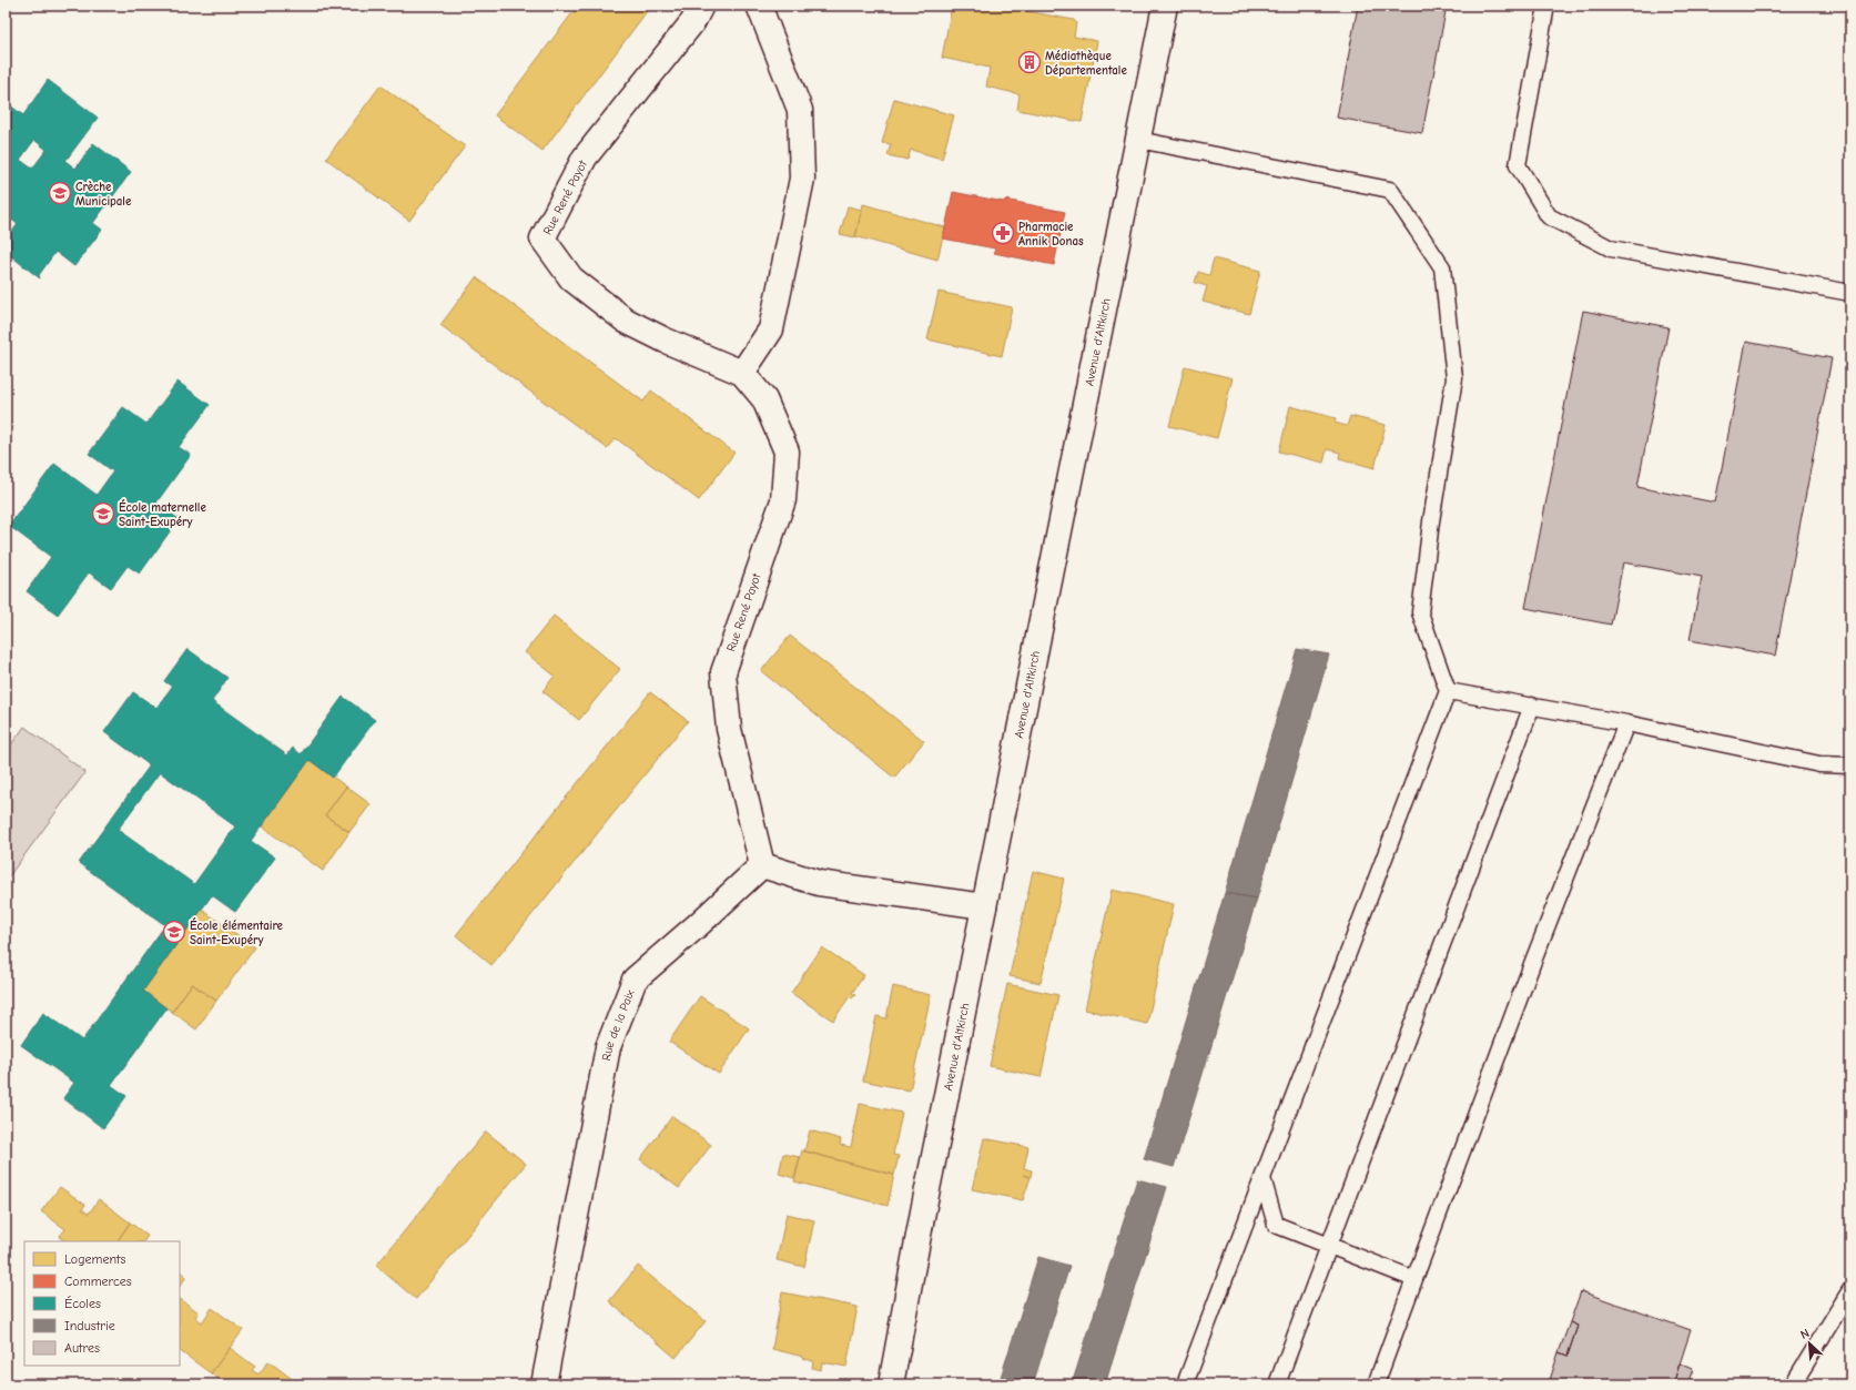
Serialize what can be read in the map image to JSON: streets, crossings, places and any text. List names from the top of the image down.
{
  "streets": {
    "street": ["Rue René Payot", "Avenue d'Altkirch", "Rue de la Paix"]
  },
  "crossings": [
    ["Rue René Payot", "Rue de la Paix"]
  ],
  "places": {
    "building": ["Médiathèque Départementale"],
    "school or university": ["Crèche Municipale", "École maternelle Saint-Exupéry", "École élémentaire Saint-Exupéry"],
    "pharmacy": ["Pharmacie Annik Donas"]
  },
  "legend": [
    "Logements",
    "Commerces",
    "Écoles",
    "Industrie",
    "Autres"
  ],
  "north": "top left"
}
